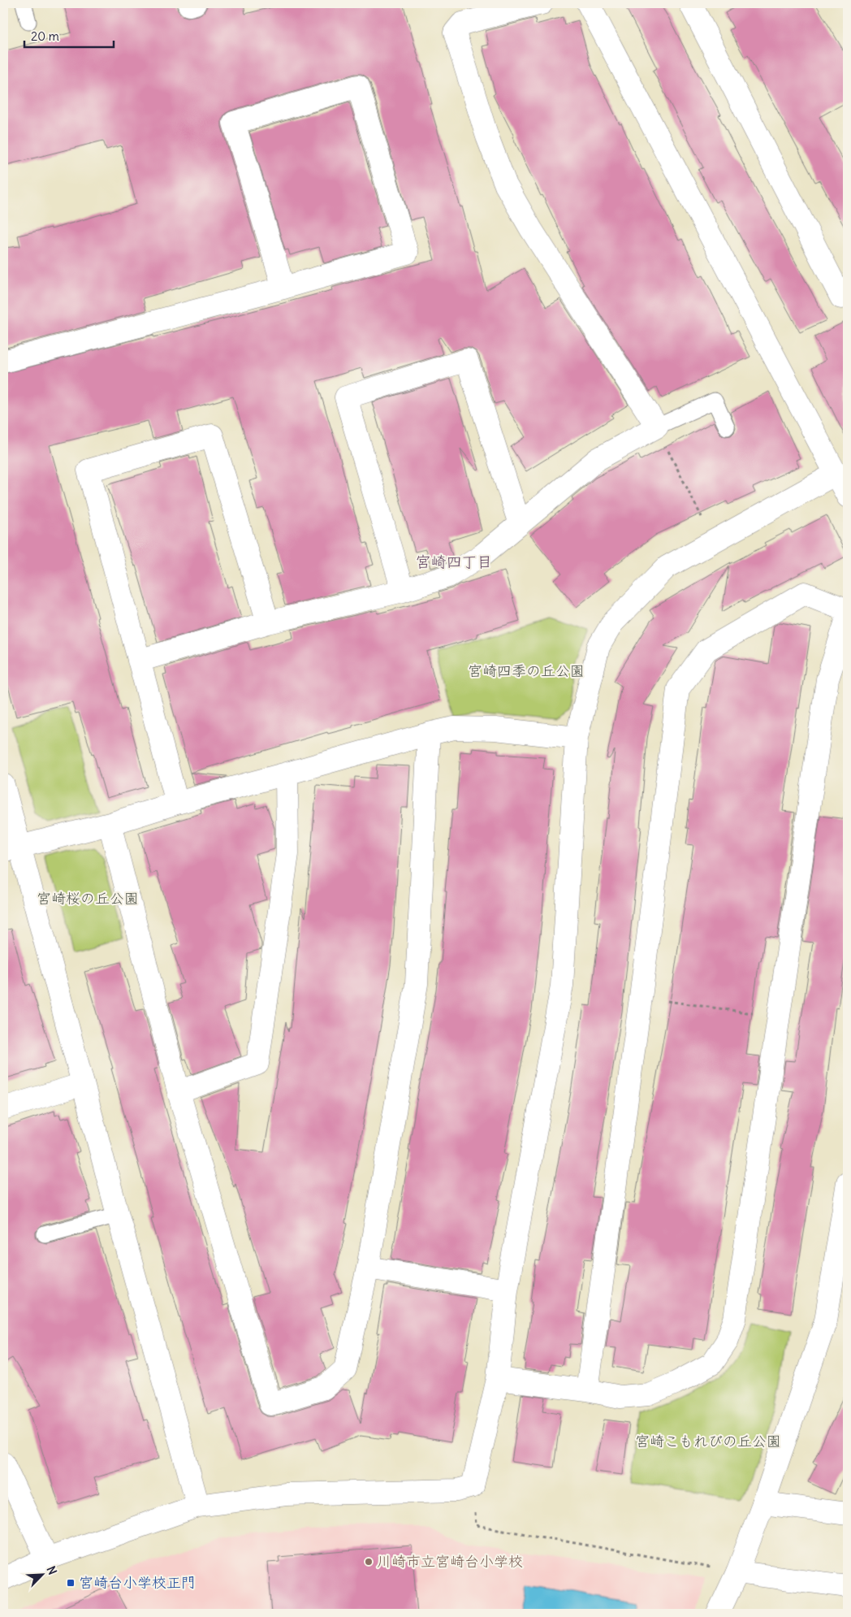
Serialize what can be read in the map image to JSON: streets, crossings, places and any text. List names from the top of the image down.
{
  "districts": ["宮崎四丁目"],
  "parks": ["宮崎四季の丘公園", "宮崎桜の丘公園", "宮崎こもれびの丘公園"],
  "places": {
    "other": ["川崎市立宮崎台小学校"],
    "transit": ["宮崎台小学校正門"]
  },
  "scale_bar": "20 m",
  "north": "top right"
}
